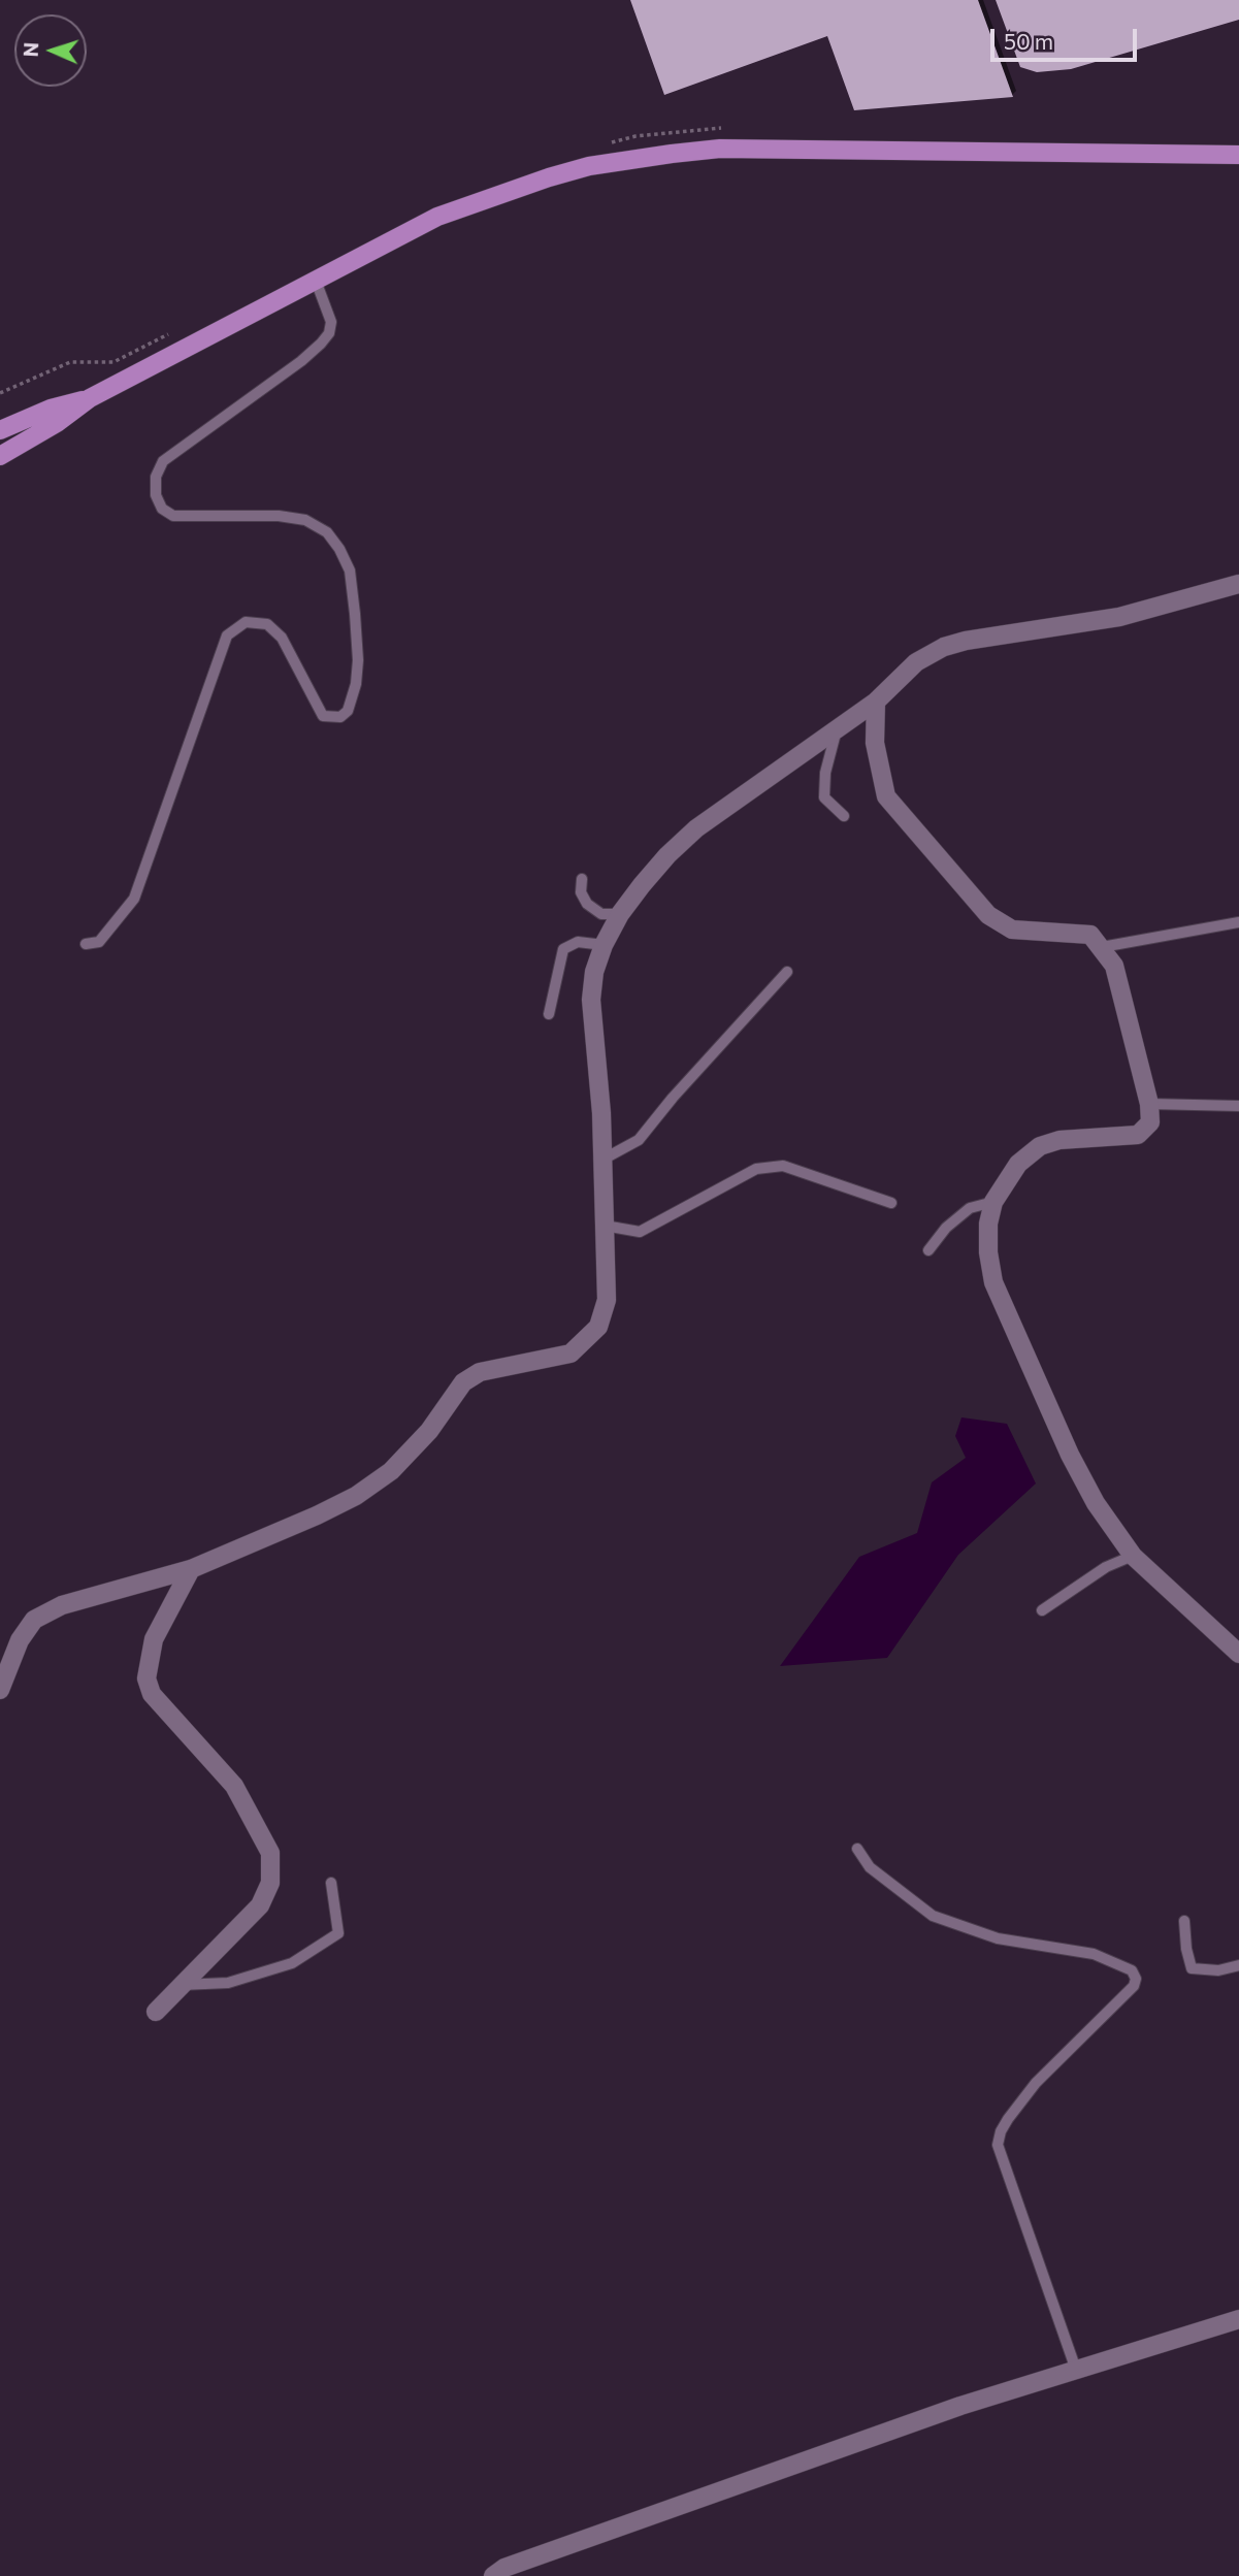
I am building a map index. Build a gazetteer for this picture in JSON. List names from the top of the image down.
{
  "scale_bar": "50 m",
  "north": "left"
}
